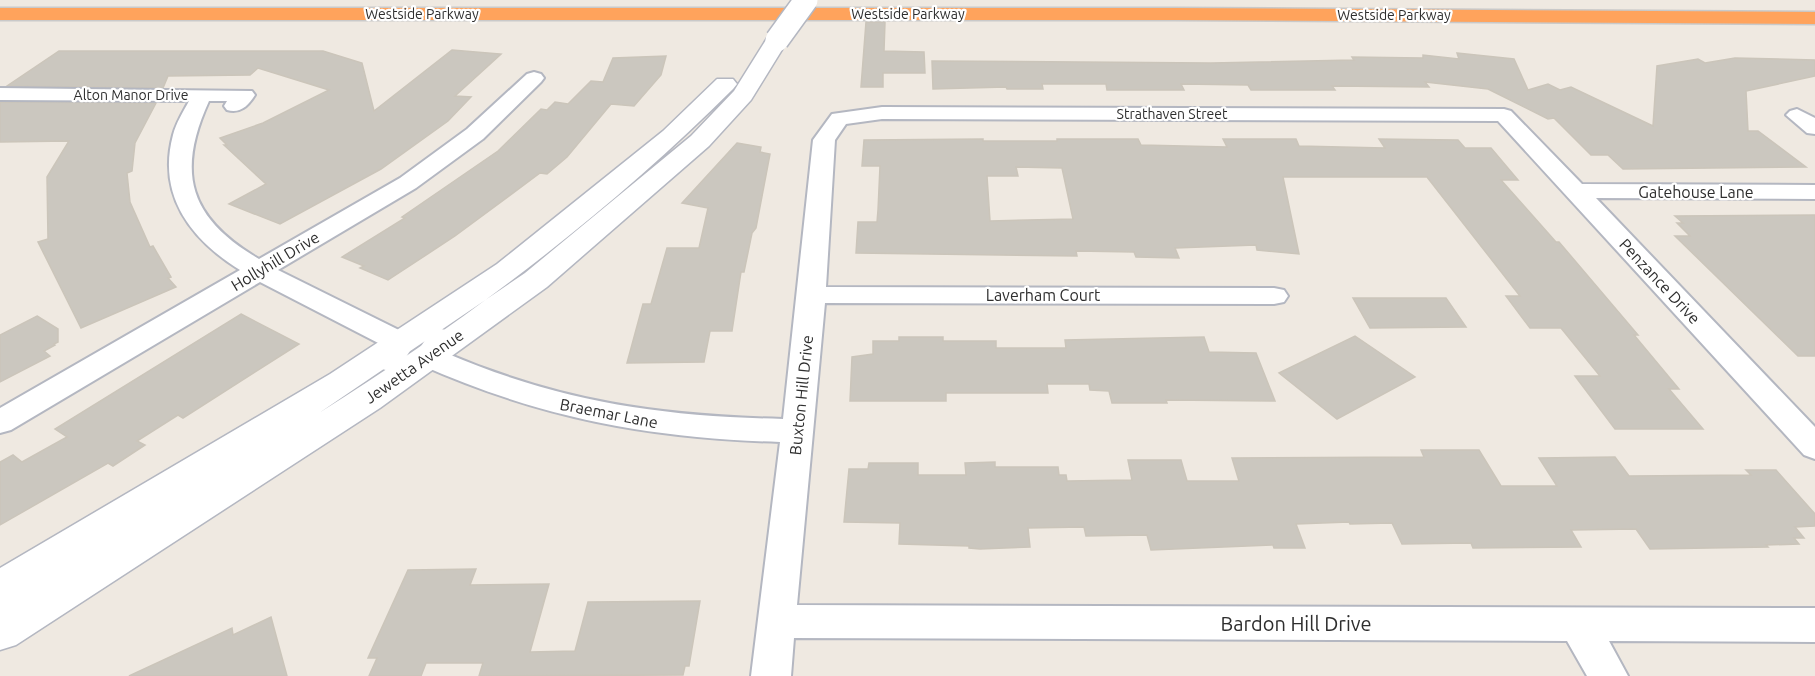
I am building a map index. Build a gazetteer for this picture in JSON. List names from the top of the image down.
{
  "streets": {
    "highway": ["Westside Parkway"],
    "street": [
      "Alton Manor Drive",
      "Strathaven Street",
      "Gatehouse Lane",
      "Hollyhill Drive",
      "Penzance Drive",
      "Laverham Court",
      "Jewetta Avenue",
      "Buxton Hill Drive",
      "Braemar Lane",
      "Bardon Hill Drive"
    ]
  },
  "crossings": [
    ["Alton Manor Drive", "Braemar Lane"],
    ["Strathaven Street", "Penzance Drive"],
    ["Strathaven Street", "Buxton Hill Drive"],
    ["Gatehouse Lane", "Penzance Drive"],
    ["Hollyhill Drive", "Braemar Lane"],
    ["Laverham Court", "Buxton Hill Drive"],
    ["Jewetta Avenue", "Braemar Lane"],
    ["Buxton Hill Drive", "Braemar Lane"],
    ["Buxton Hill Drive", "Bardon Hill Drive"]
  ]
}
